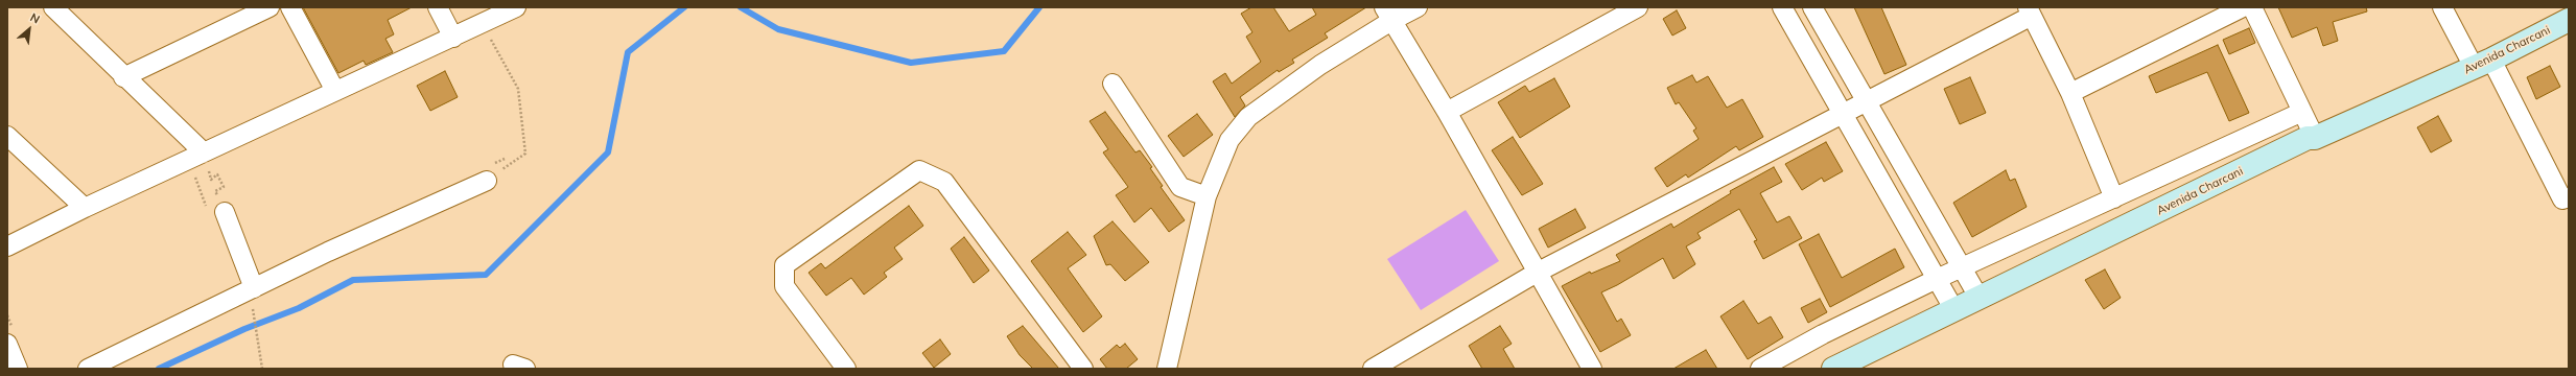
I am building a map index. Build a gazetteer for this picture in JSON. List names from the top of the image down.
{
  "streets": {
    "main road": ["Avenida Charcani"]
  },
  "north": "top right"
}
